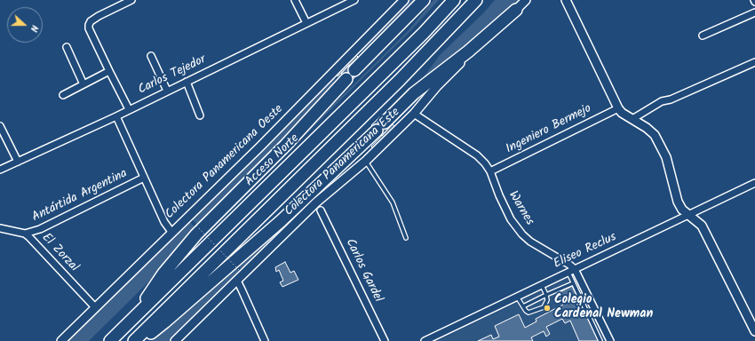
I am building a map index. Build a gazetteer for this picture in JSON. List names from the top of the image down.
{
  "streets": {
    "highway": ["Acceso Norte"],
    "street": [
      "Carlos Tejedor",
      "Ingeniero Bermejo",
      "Colectora Panamericana Oeste",
      "Colectora Panamericana Este",
      "Antártida Argentina",
      "Warnes",
      "Eliseo Reclus",
      "El Zorzal",
      "Carlos Gardel"
    ]
  },
  "crossings": [
    ["Ingeniero Bermejo", "Warnes"],
    ["Colectora Panamericana Oeste", "El Zorzal"],
    ["Colectora Panamericana Este", "Warnes"],
    ["Antártida Argentina", "El Zorzal"],
    ["Warnes", "Eliseo Reclus"]
  ],
  "places": ["Colegio Cardenal Newman"],
  "north": "right"
}
